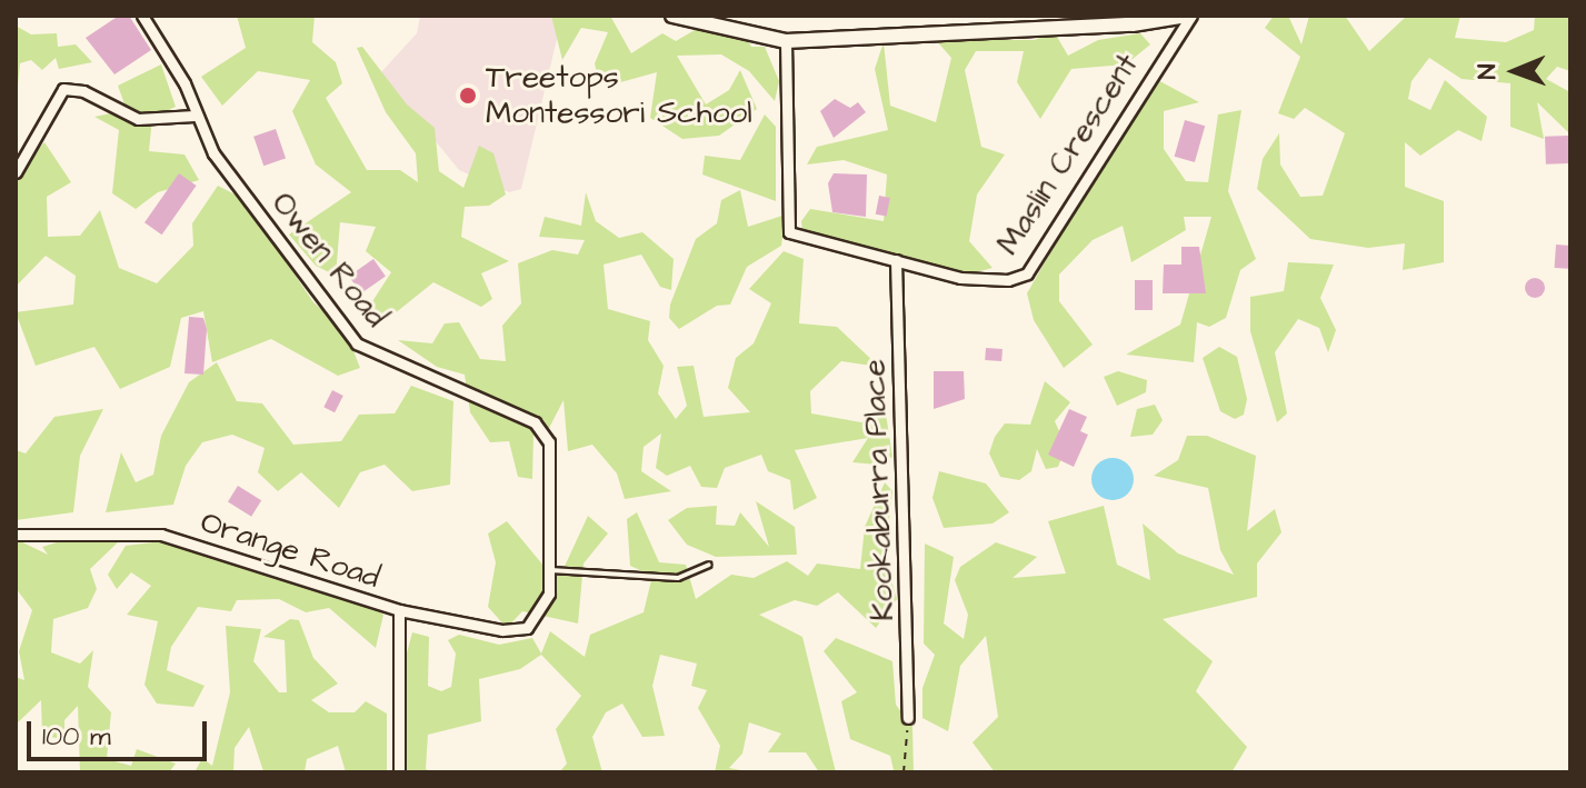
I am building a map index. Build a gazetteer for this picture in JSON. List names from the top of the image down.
{
  "streets": {
    "street": [
      "Maslin Crescent",
      "Owen Road",
      "Kookaburra Place",
      "Orange Road"
    ]
  },
  "crossings": [
    ["Maslin Crescent", "Kookaburra Place"],
    ["Owen Road", "Orange Road"]
  ],
  "places": ["Treetops Montessori School"],
  "scale_bar": "100 m",
  "north": "left"
}
